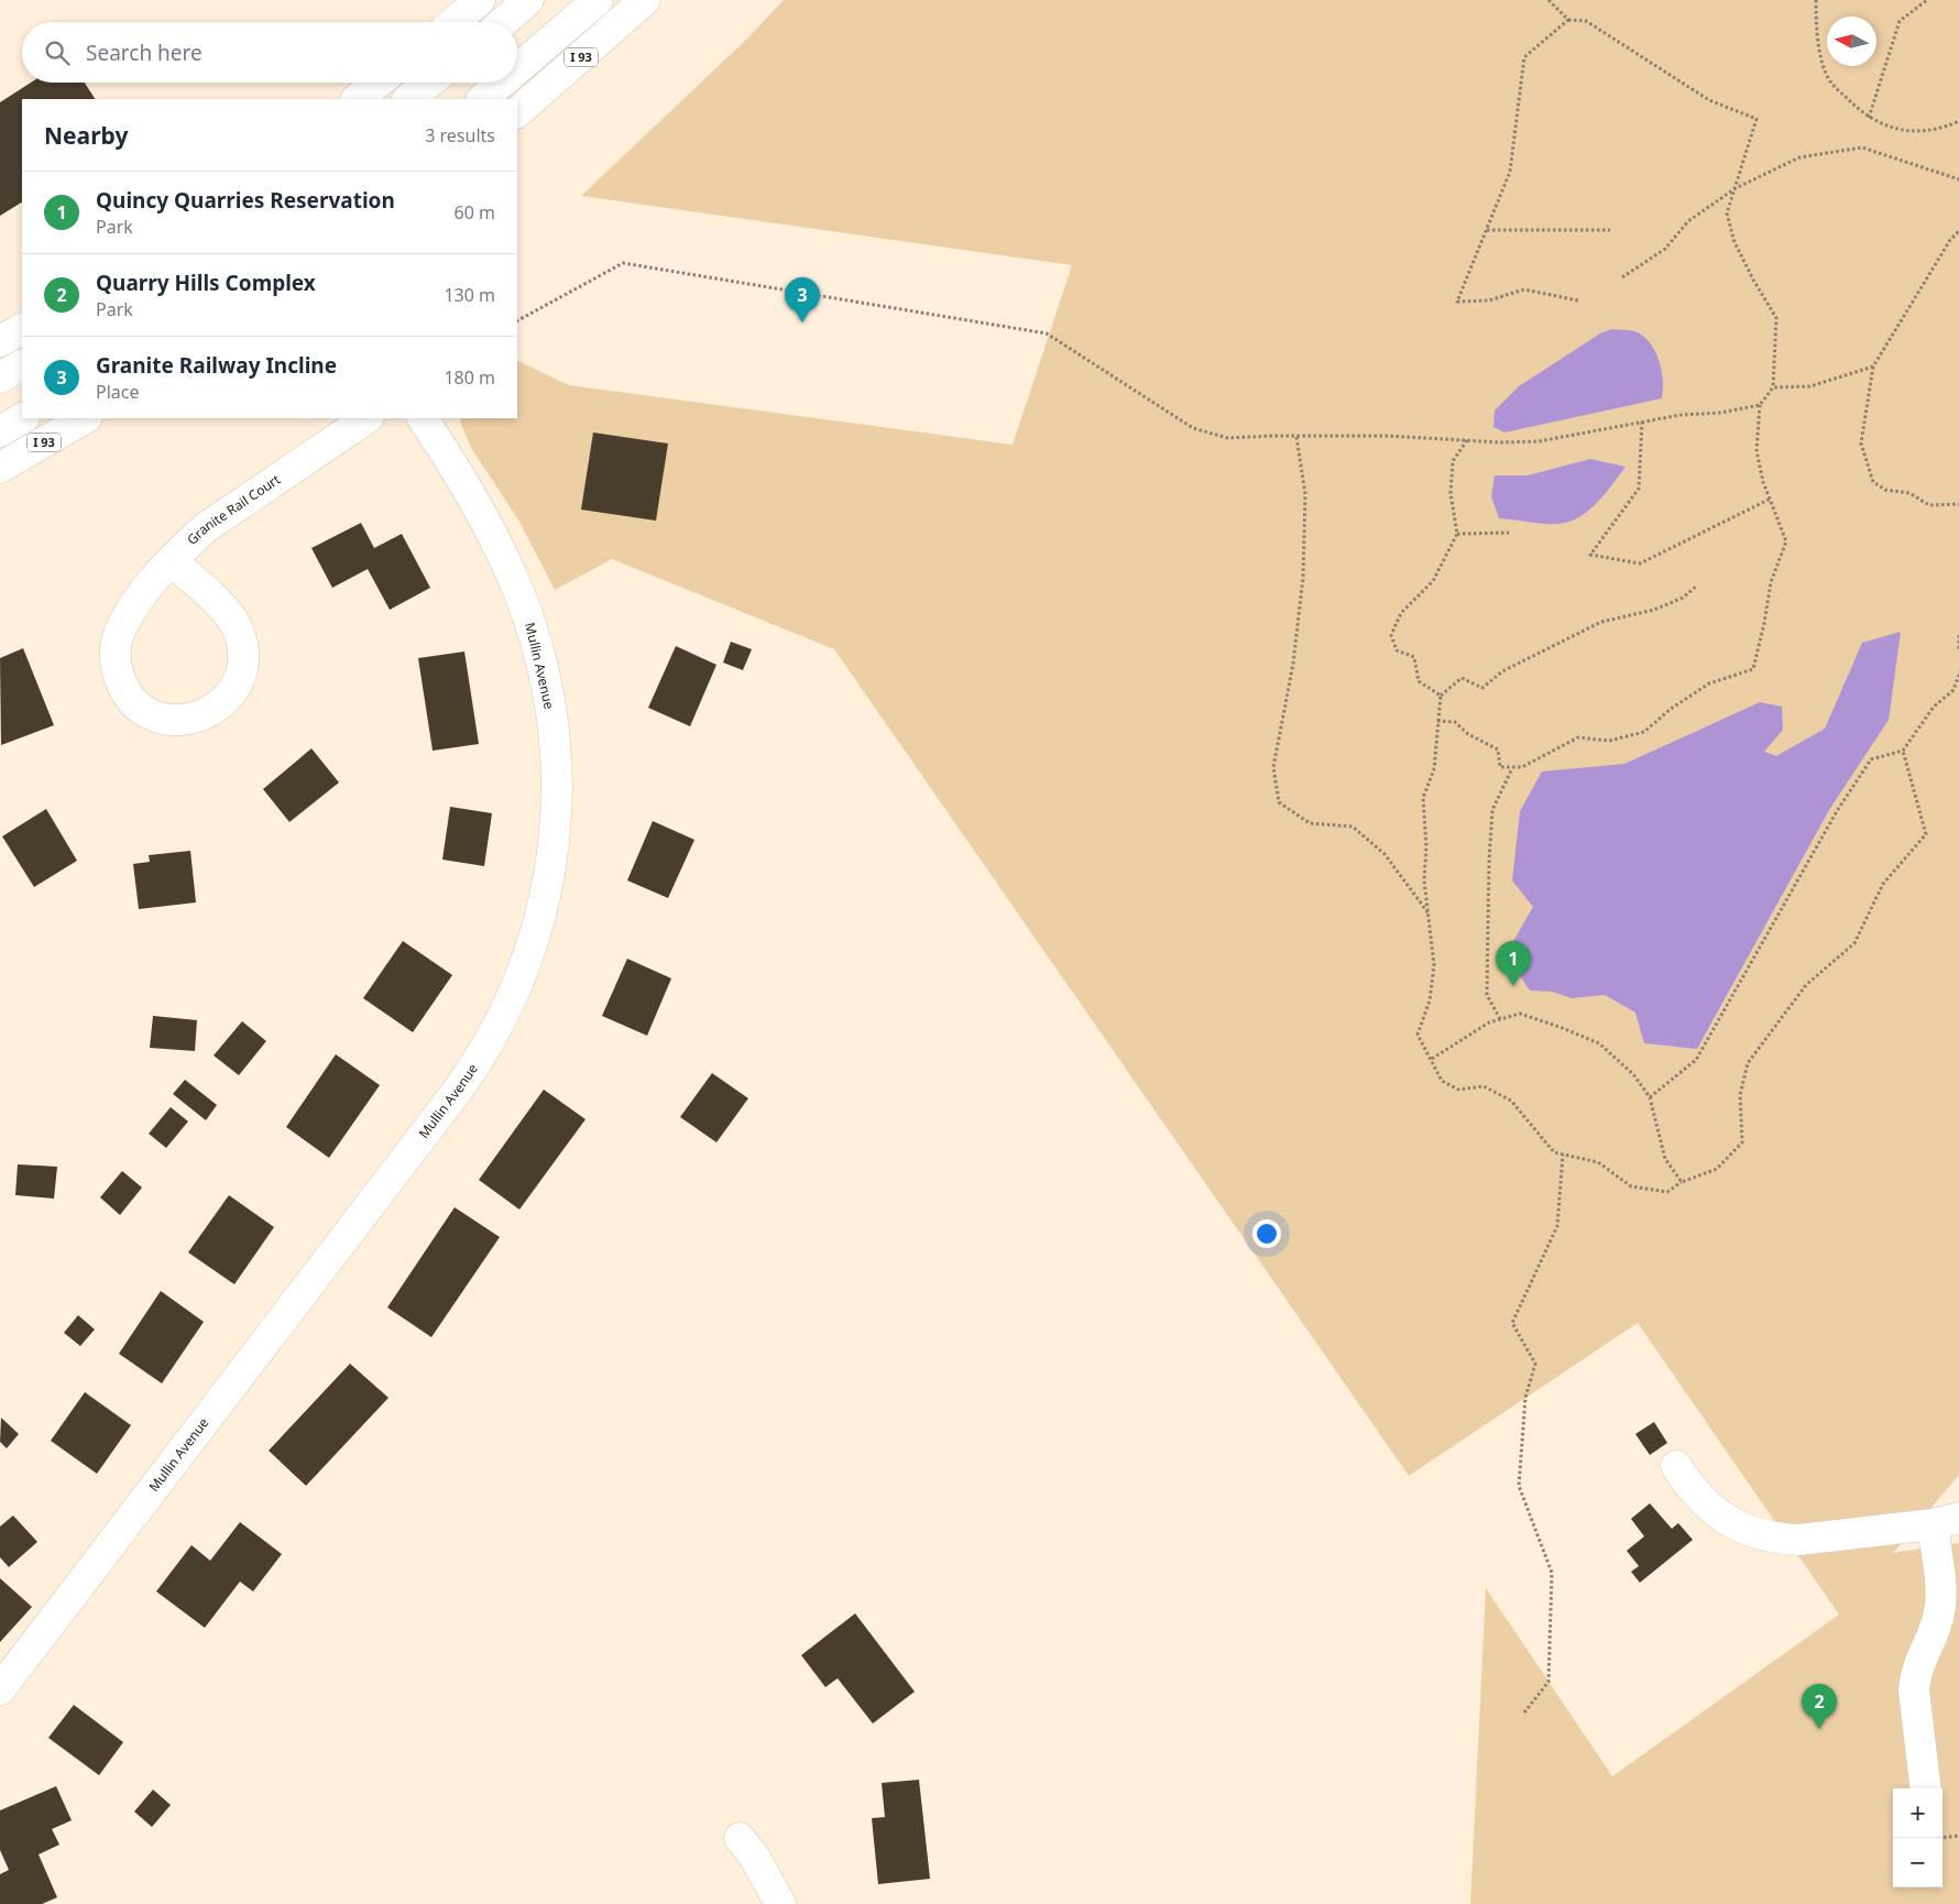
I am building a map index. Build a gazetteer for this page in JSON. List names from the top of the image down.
{
  "streets": {
    "main road": ["I 93", "Granite Rail Court", "Mullin Avenue"]
  },
  "north": "left",
  "page": {
    "search": "Search here",
    "heading": ["Nearby", "3 results"],
    "list": [
      {
        "mark": "1",
        "name": "Quincy Quarries Reservation",
        "note": "Park",
        "value": "60 m"
      },
      {
        "mark": "2",
        "name": "Quarry Hills Complex",
        "note": "Park",
        "value": "130 m"
      },
      {
        "mark": "3",
        "name": "Granite Railway Incline",
        "note": "Place",
        "value": "180 m"
      }
    ],
    "pins": ["3", "1", "2"],
    "map_buttons": ["+", "−"]
  }
}
